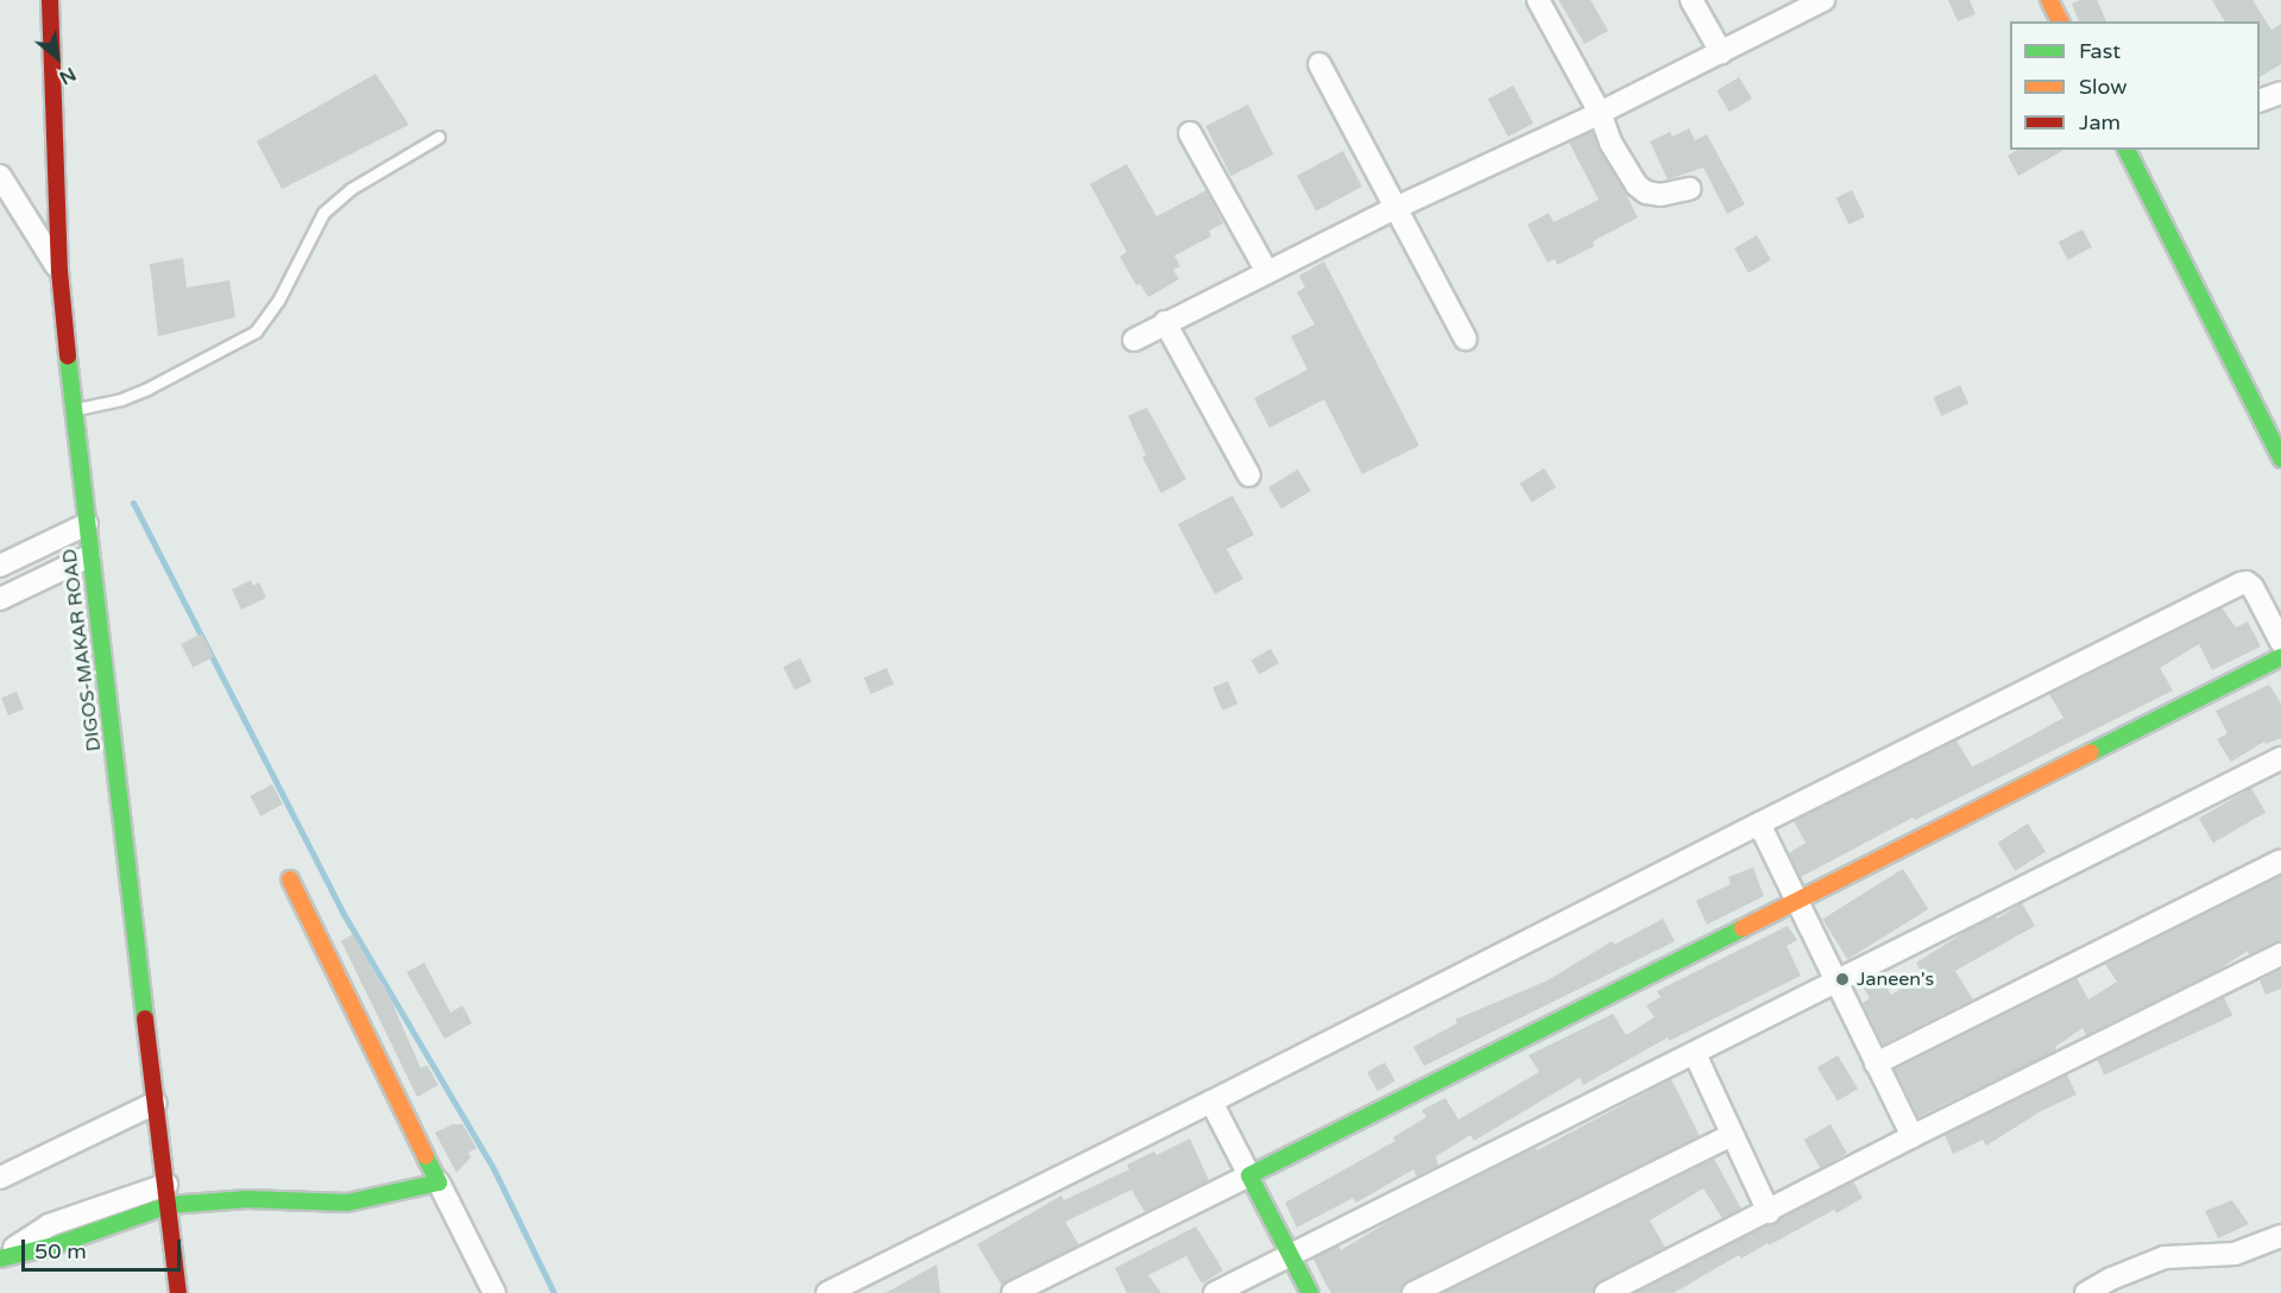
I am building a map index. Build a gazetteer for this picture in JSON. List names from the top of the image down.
{
  "streets": {
    "street": ["DIGOS-MAKAR ROAD"]
  },
  "places": ["Janeen's"],
  "legend": ["Fast", "Slow", "Jam"],
  "scale_bar": "50 m",
  "north": "bottom right"
}
